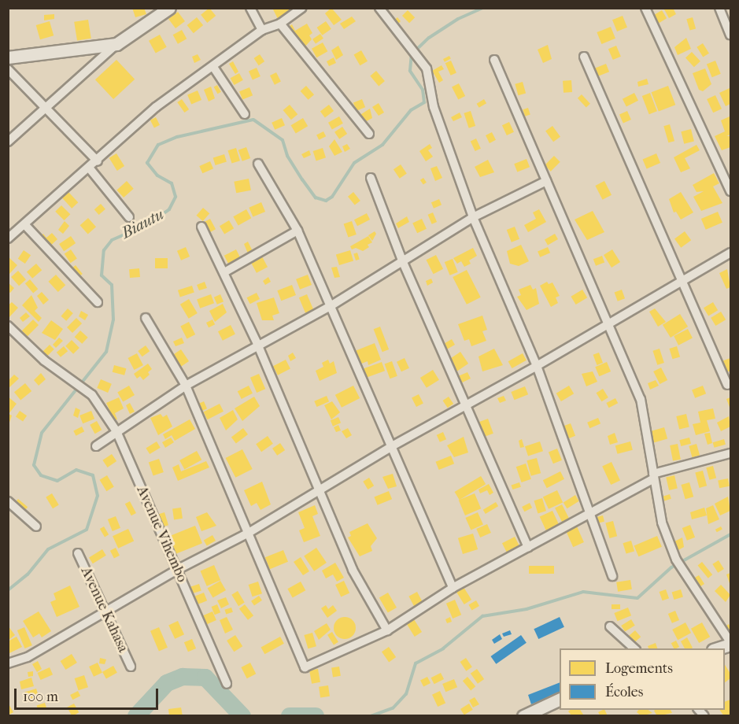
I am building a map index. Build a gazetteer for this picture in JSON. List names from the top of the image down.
{
  "streets": {
    "street": ["Avenue Vihembo", "Avenue Kahasa"]
  },
  "water": ["Biautu"],
  "legend": ["Logements", "Écoles"],
  "scale_bar": "100 m"
}
